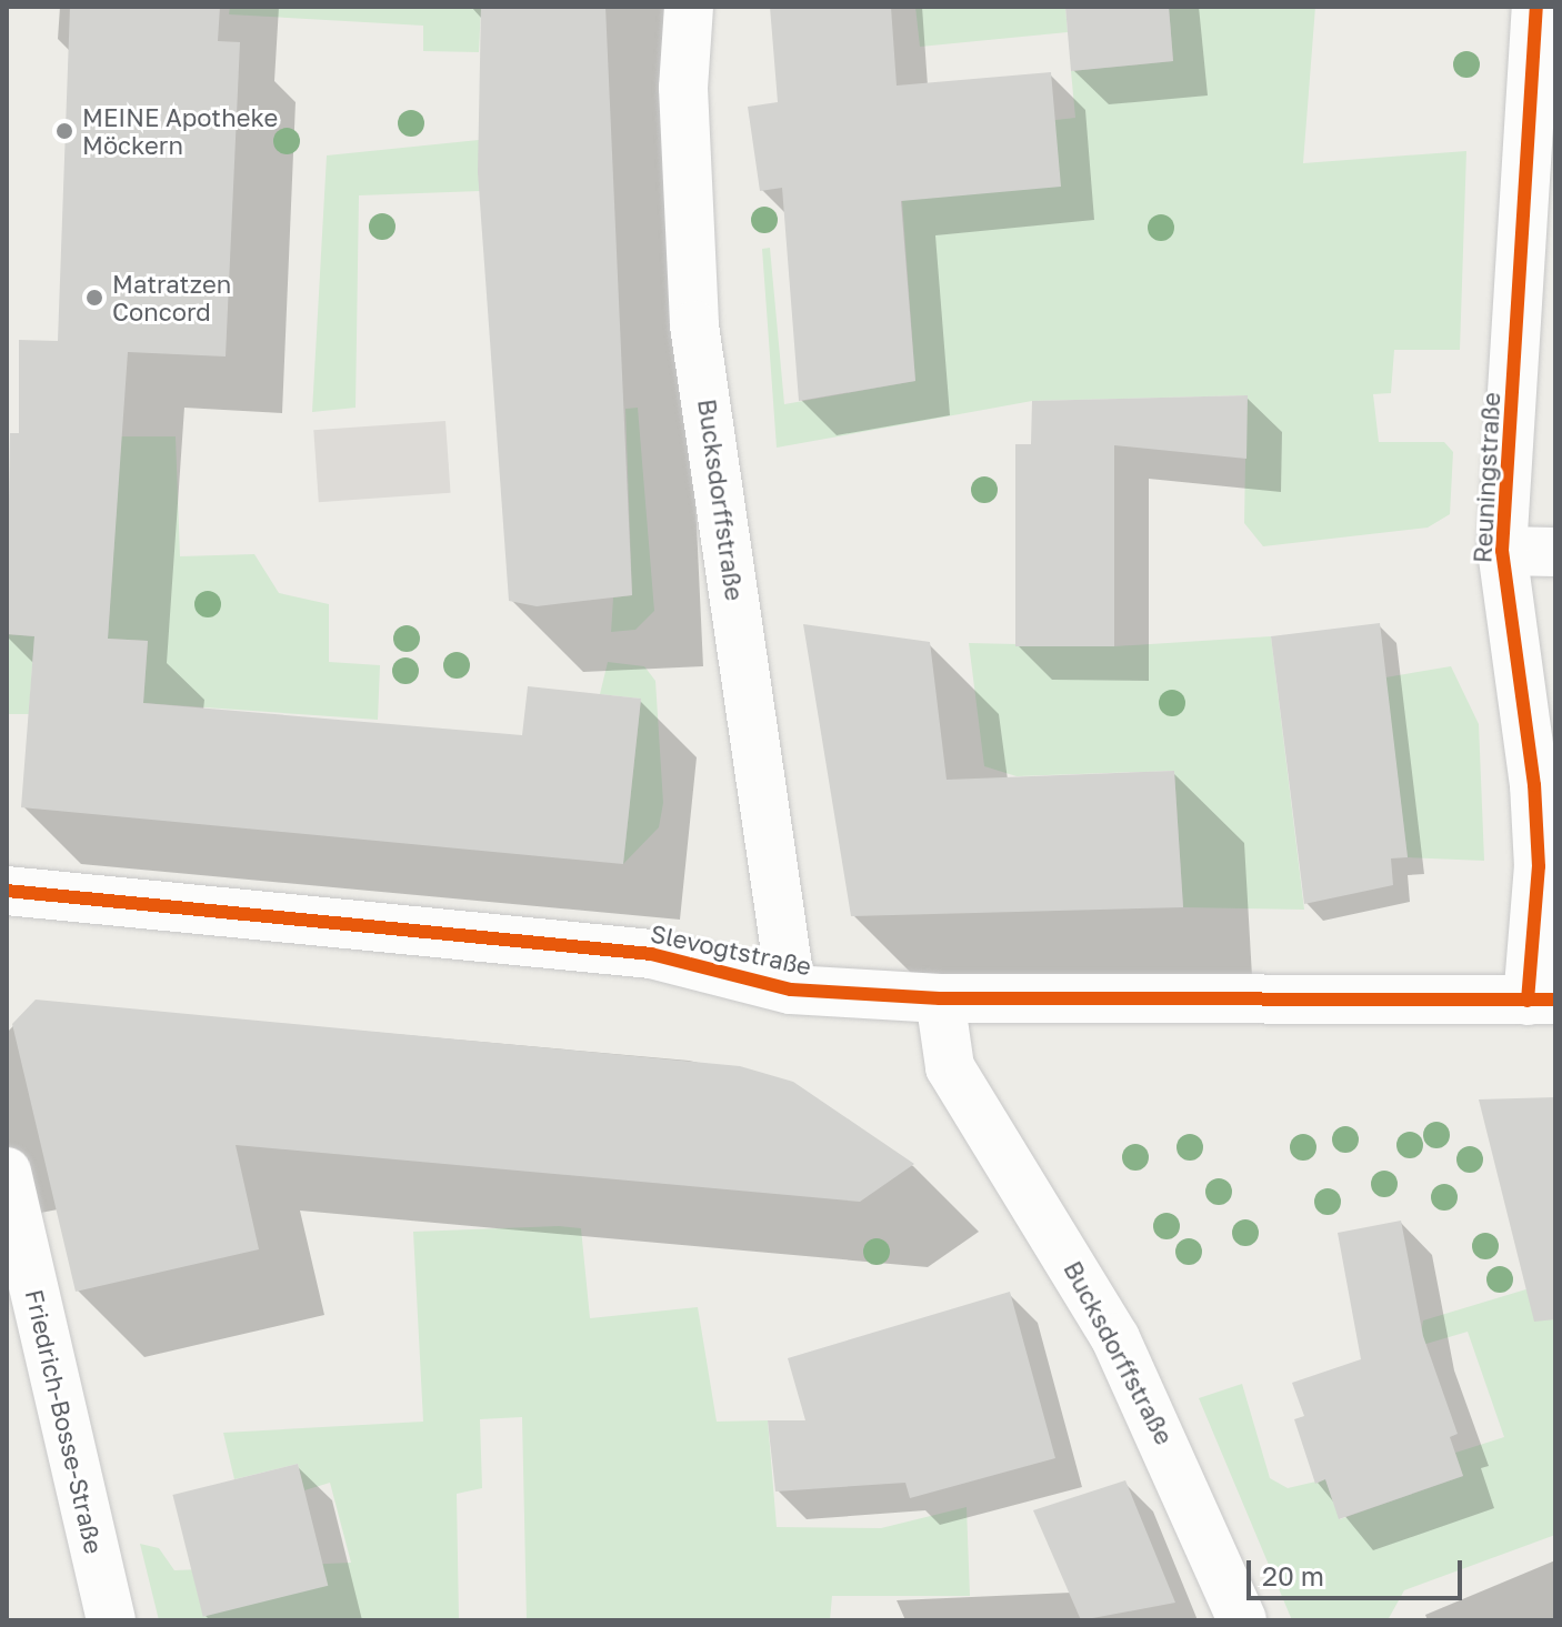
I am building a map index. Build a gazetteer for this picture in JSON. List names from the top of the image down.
{
  "streets": {
    "street": [
      "Reuningstraße",
      "Bucksdorffstraße",
      "Slevogtstraße",
      "Friedrich-Bosse-Straße"
    ]
  },
  "crossings": [
    ["Reuningstraße", "Slevogtstraße"],
    ["Bucksdorffstraße", "Slevogtstraße"]
  ],
  "places": ["MEINE Apotheke Möckern", "Matratzen Concord"],
  "scale_bar": "20 m"
}
